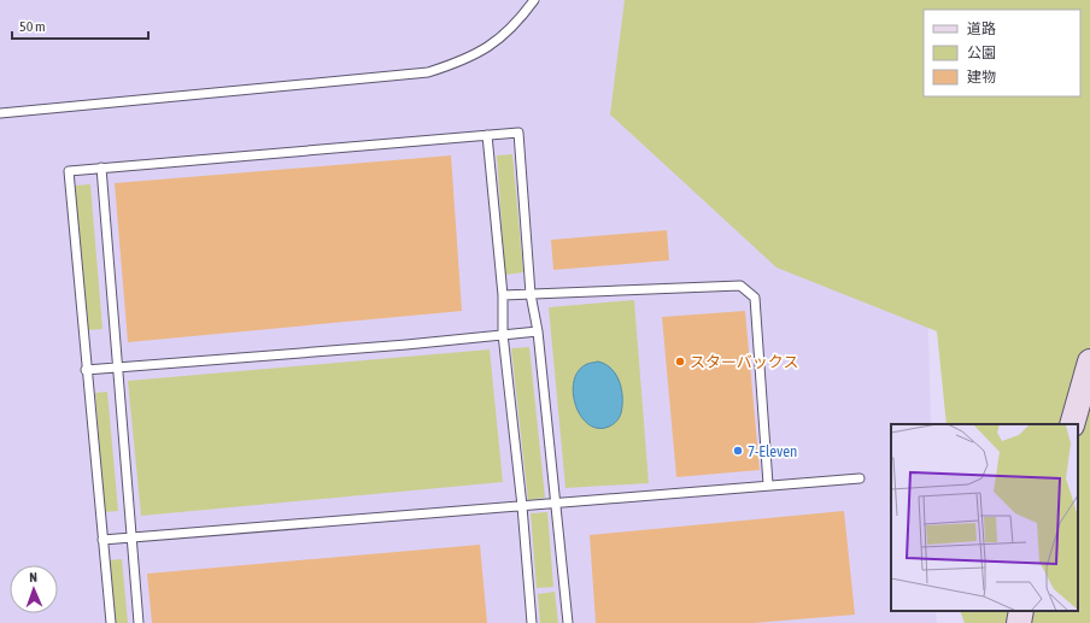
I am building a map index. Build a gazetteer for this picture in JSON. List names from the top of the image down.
{
  "places": ["スターバックス", "7-Eleven"],
  "legend": ["道路", "公園", "建物"],
  "scale_bar": "50 m",
  "north": "top"
}
